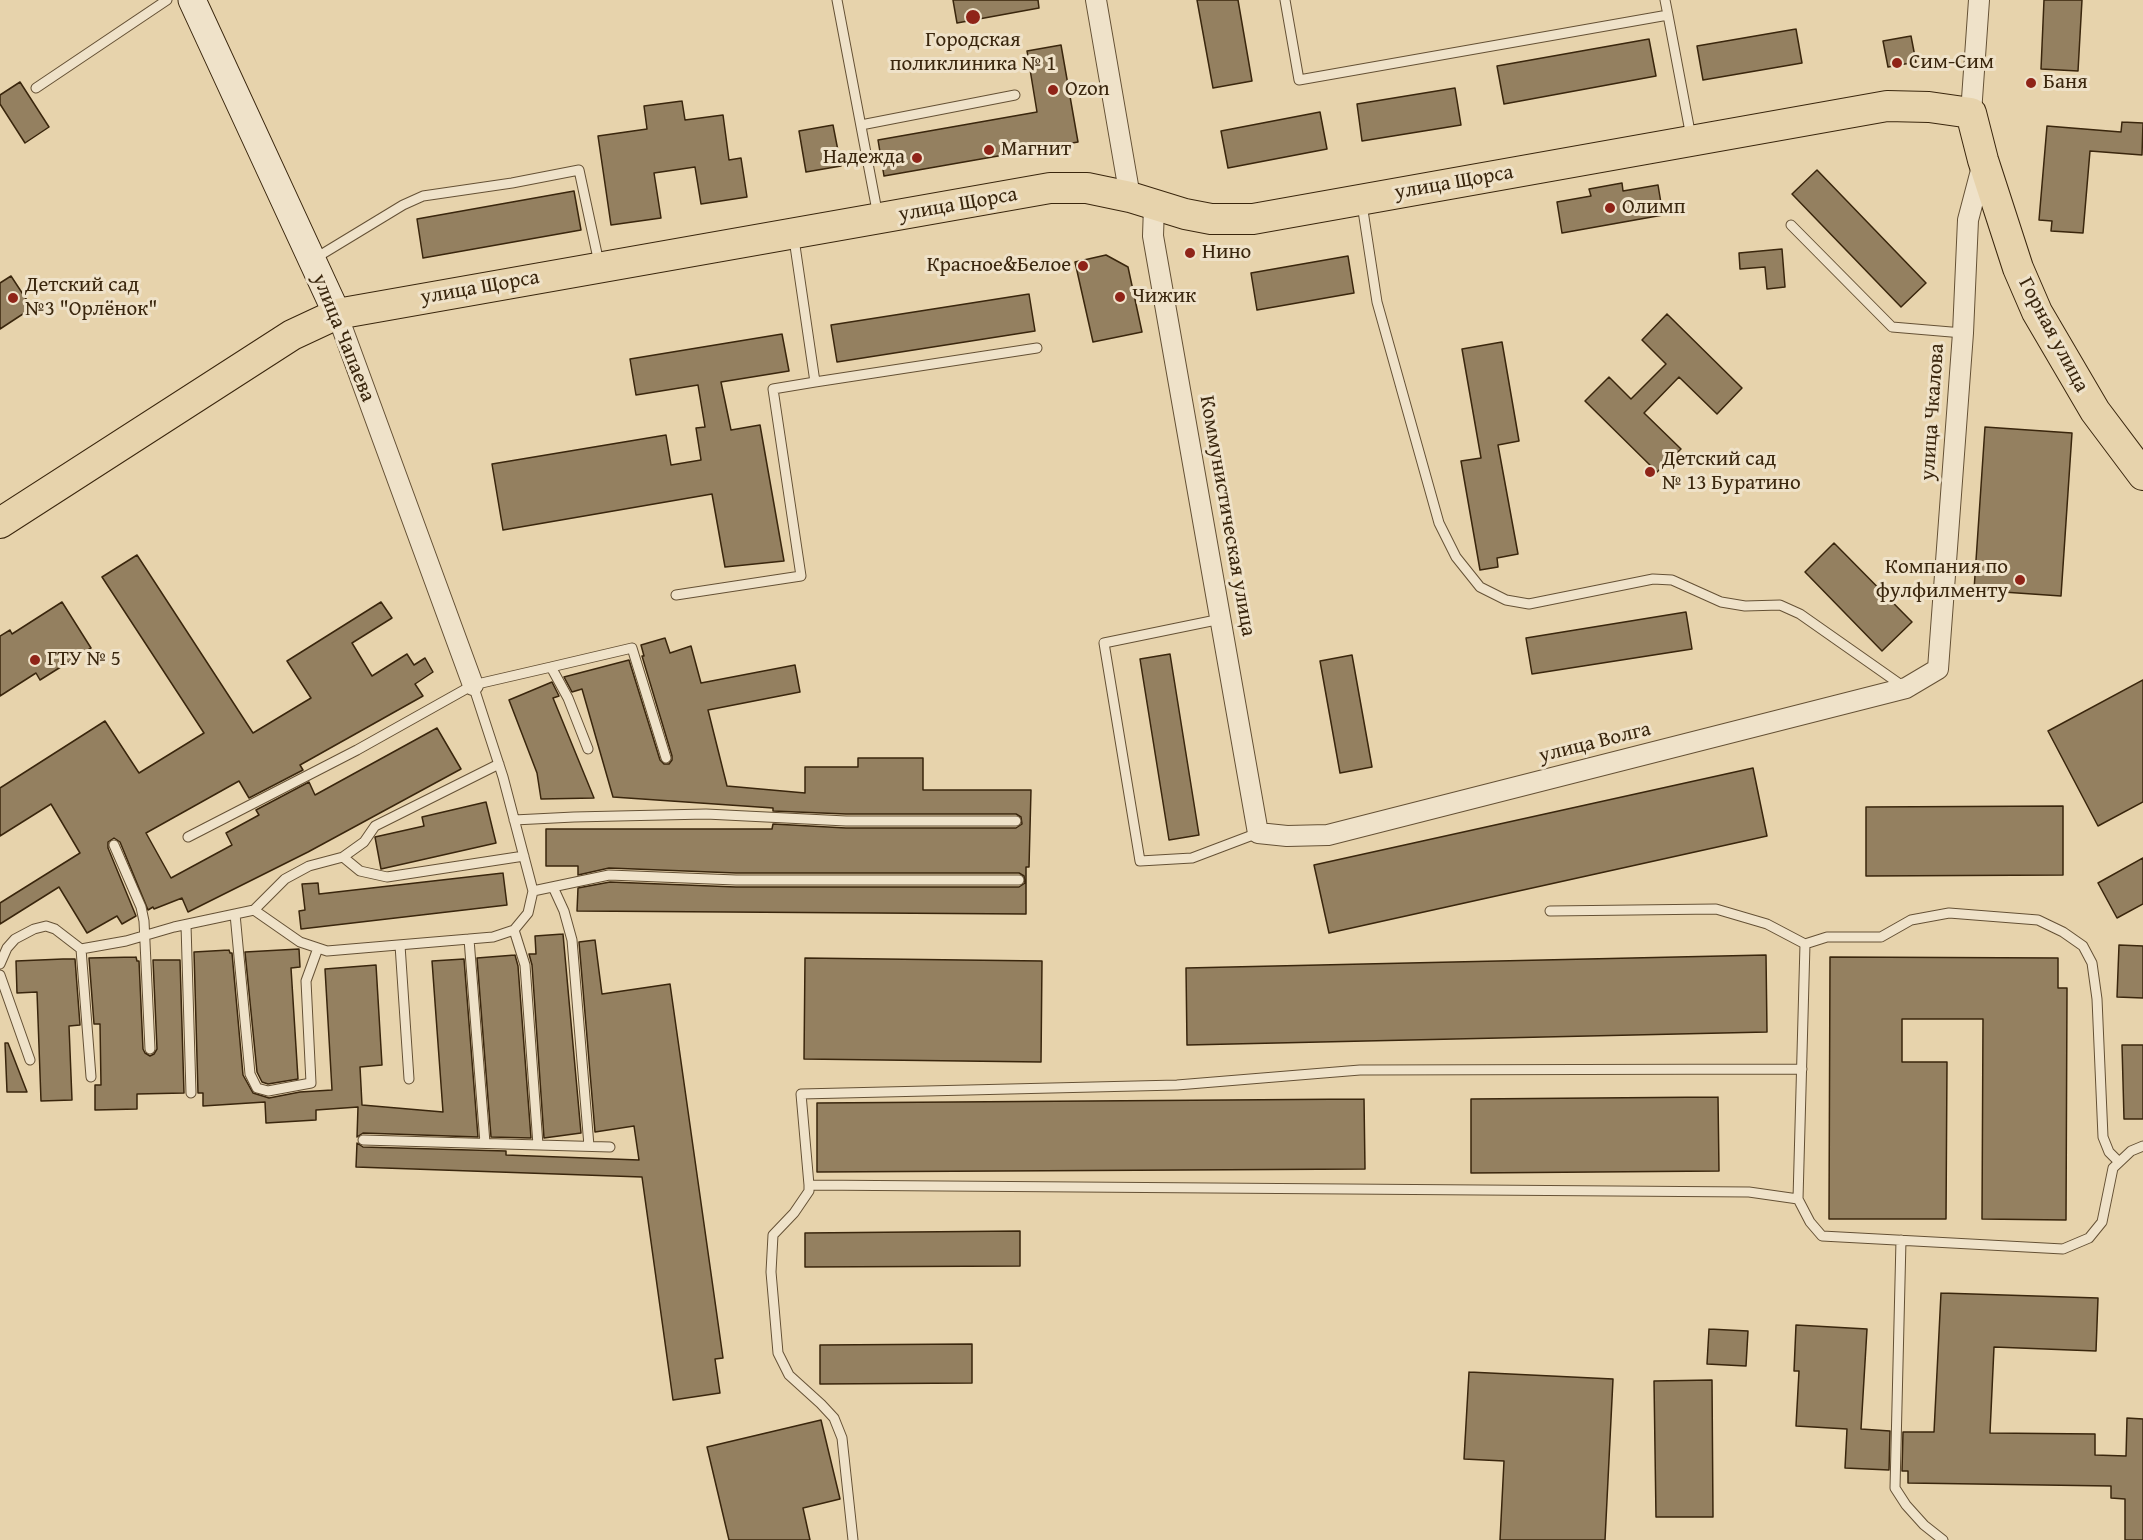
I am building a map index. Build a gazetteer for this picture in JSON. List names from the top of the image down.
{
  "streets": {
    "main road": ["улица Щорса", "Горная улица", "улица Чапаева"],
    "street": ["улица Чкалова", "Коммунистическая улица", "улица Волга"]
  },
  "crossings": [
    ["улица Щорса", "Горная улица"],
    ["улица Щорса", "улица Чапаева"],
    ["улица Щорса", "Коммунистическая улица"],
    ["Горная улица", "улица Чкалова"],
    ["улица Чкалова", "улица Волга"],
    ["Коммунистическая улица", "улица Волга"]
  ],
  "places": [
    "Городская поликлиника № 1",
    "Сим-Сим",
    "Баня",
    "Ozon",
    "Магнит",
    "Надежда",
    "Олимп",
    "Нино",
    "Красное&Белое",
    "Чижик",
    "Детский сад №3 \"Орлёнок\"",
    "Детский сад № 13 Буратино",
    "Компания по фулфилменту",
    "ГТУ № 5"
  ]
}
